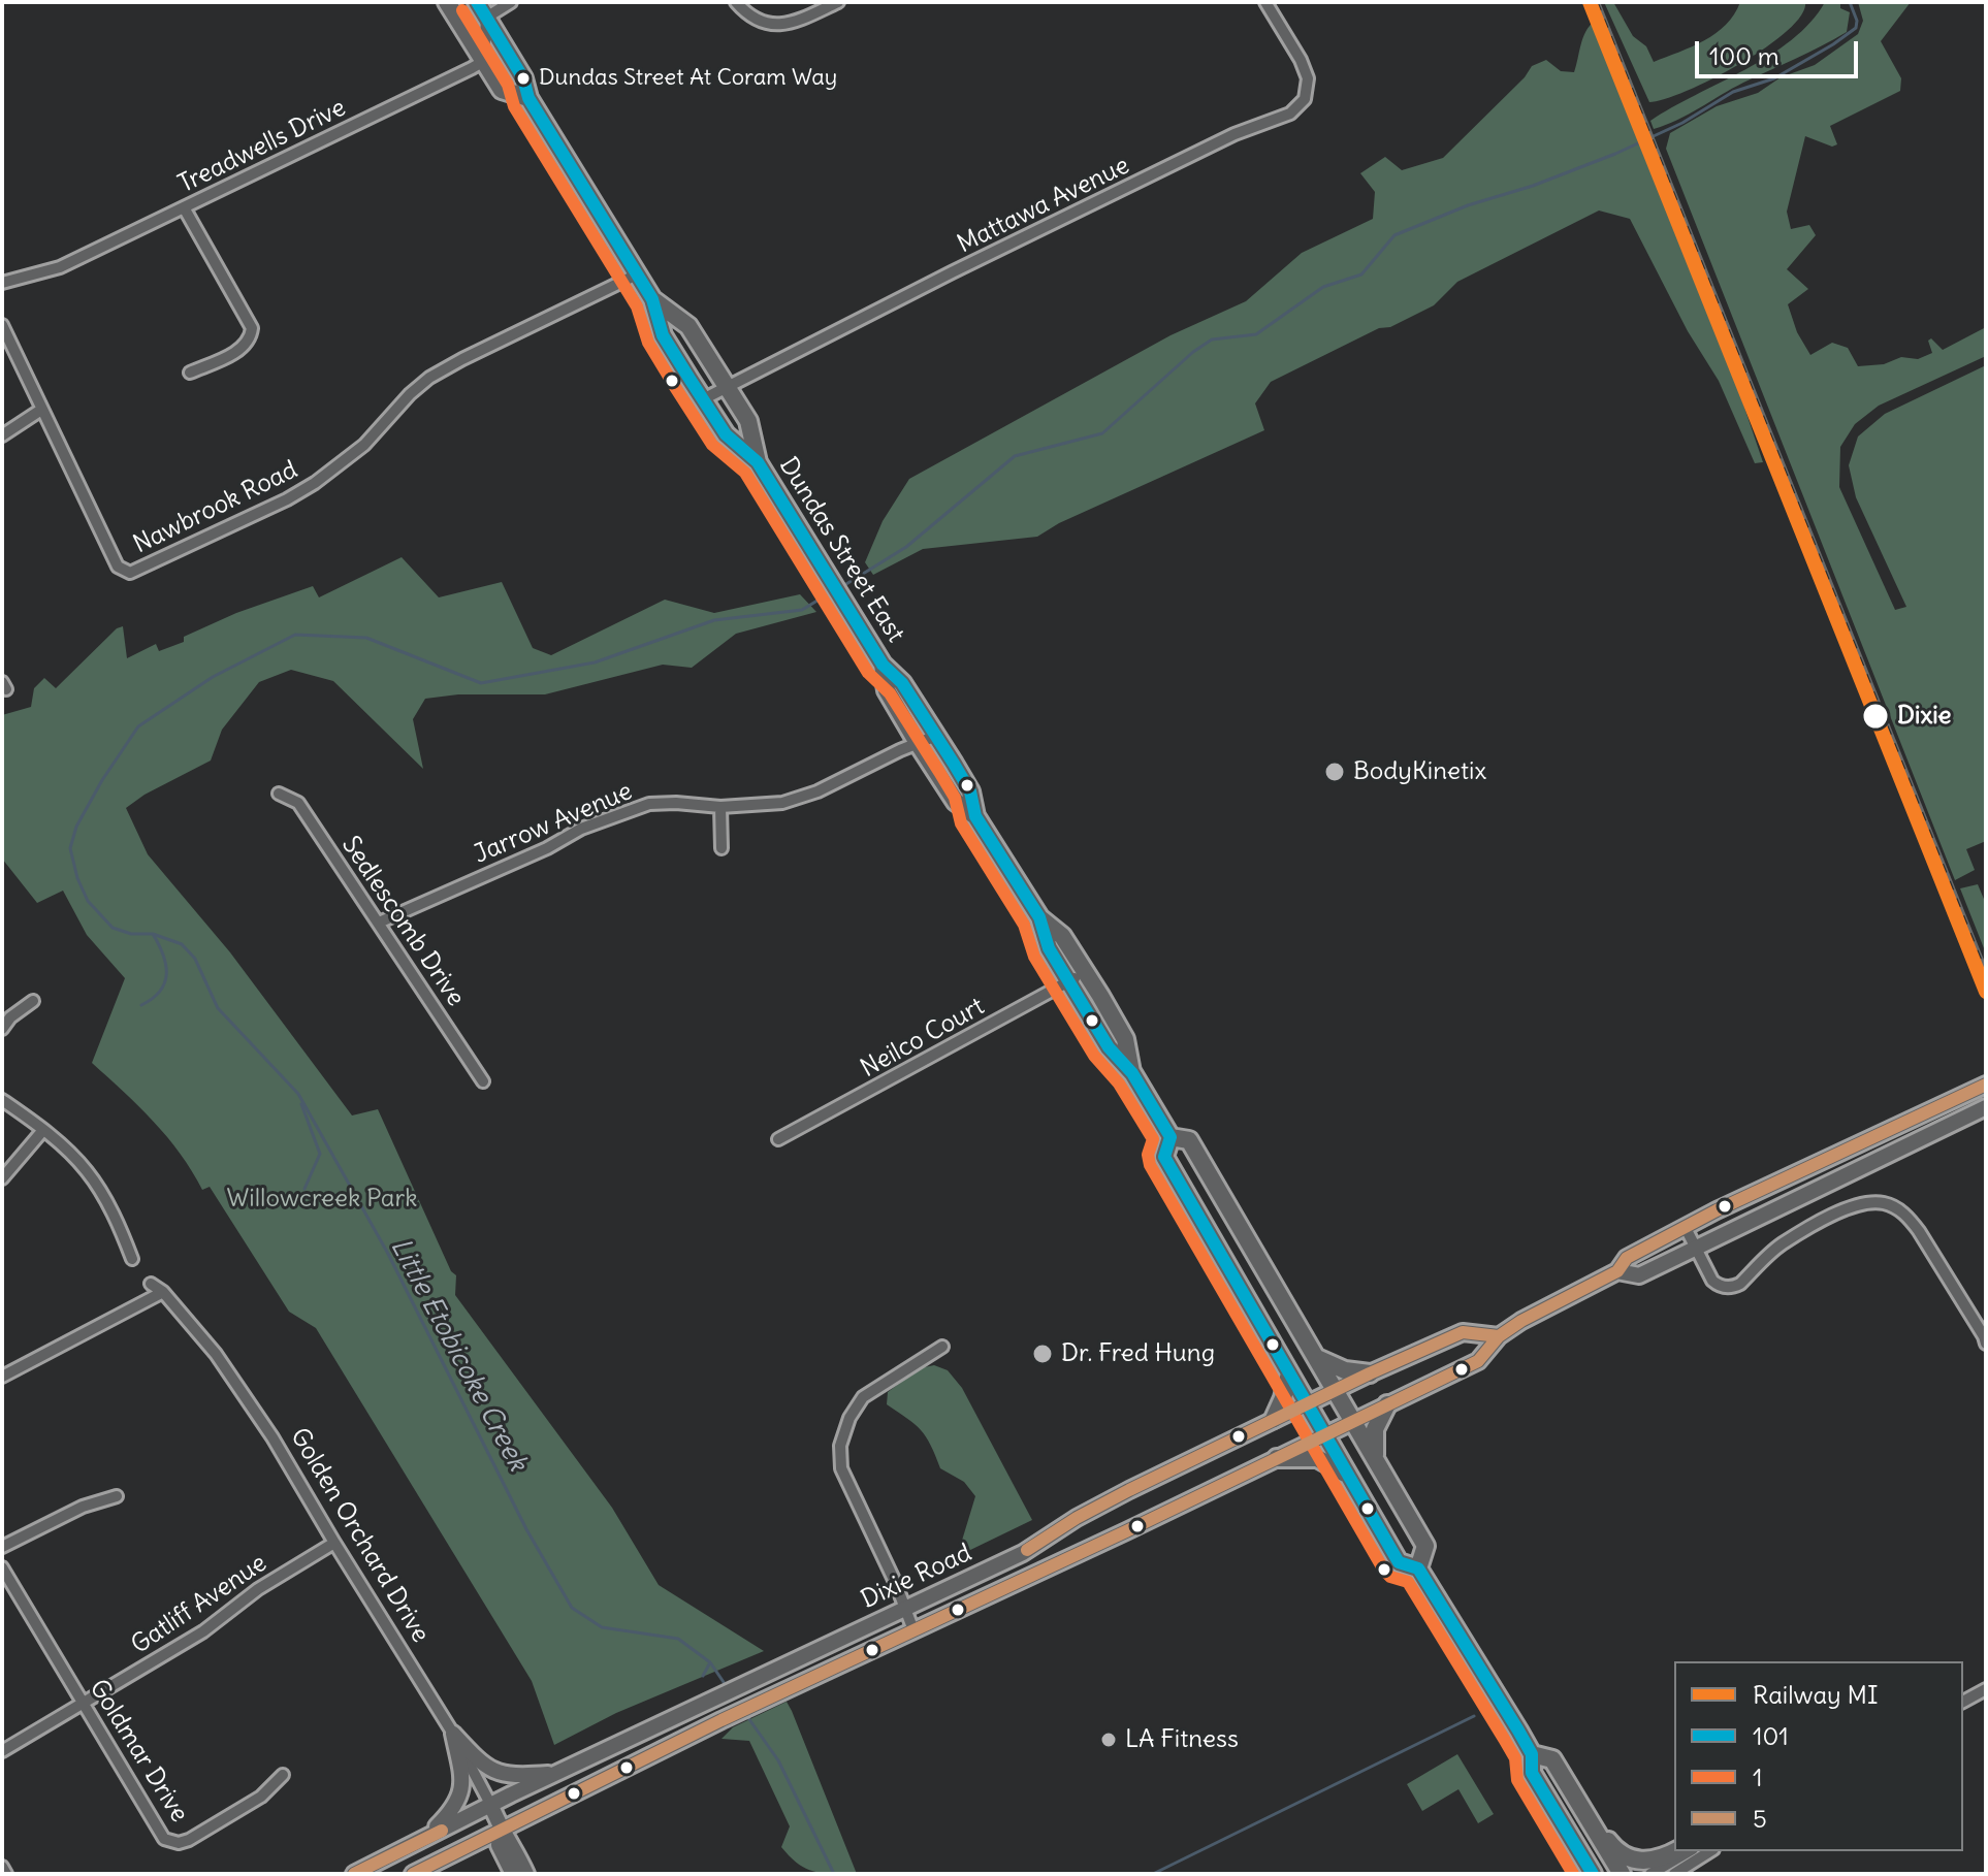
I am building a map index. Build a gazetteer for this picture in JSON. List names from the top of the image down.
{
  "streets": {
    "main road": ["Dundas Street East", "Golden Orchard Drive", "Dixie Road"],
    "street": [
      "Treadwells Drive",
      "Mattawa Avenue",
      "Nawbrook Road",
      "Jarrow Avenue",
      "Sedlescomb Drive",
      "Neilco Court",
      "Gatliff Avenue",
      "Goldmar Drive"
    ]
  },
  "crossings": [
    ["Treadwells Drive", "Dundas Street East"],
    ["Mattawa Avenue", "Dundas Street East"],
    ["Nawbrook Road", "Dundas Street East"],
    ["Dundas Street East", "Jarrow Avenue"],
    ["Dundas Street East", "Neilco Court"],
    ["Dundas Street East", "Dixie Road"],
    ["Jarrow Avenue", "Sedlescomb Drive"],
    ["Golden Orchard Drive", "Dixie Road"],
    ["Golden Orchard Drive", "Gatliff Avenue"],
    ["Gatliff Avenue", "Goldmar Drive"]
  ],
  "water": ["Little Etobicoke Creek"],
  "parks": ["Willowcreek Park"],
  "places": [
    "Dundas Street At Coram Way",
    "Dixie",
    "BodyKinetix",
    "Dr. Fred Hung",
    "LA Fitness"
  ],
  "lines": [
    "rail line MI",
    "transit line 101",
    "transit line 1",
    "transit line 5"
  ],
  "legend": [
    "Railway MI",
    "101",
    "1",
    "5"
  ],
  "scale_bar": "100 m"
}
